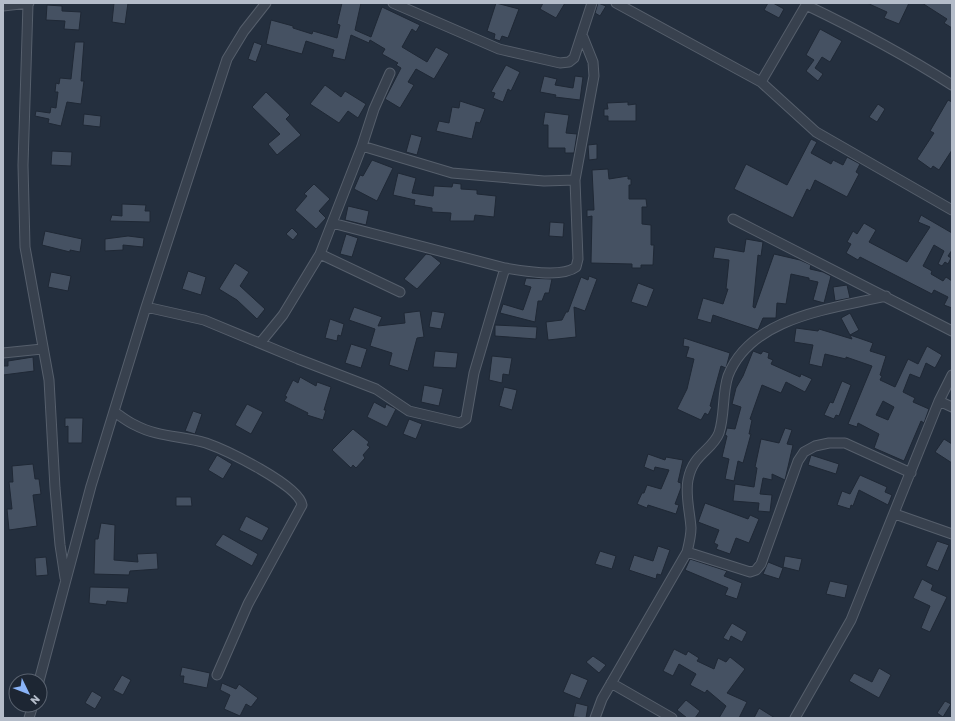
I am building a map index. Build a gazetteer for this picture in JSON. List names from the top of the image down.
{
  "north": "bottom right"
}
